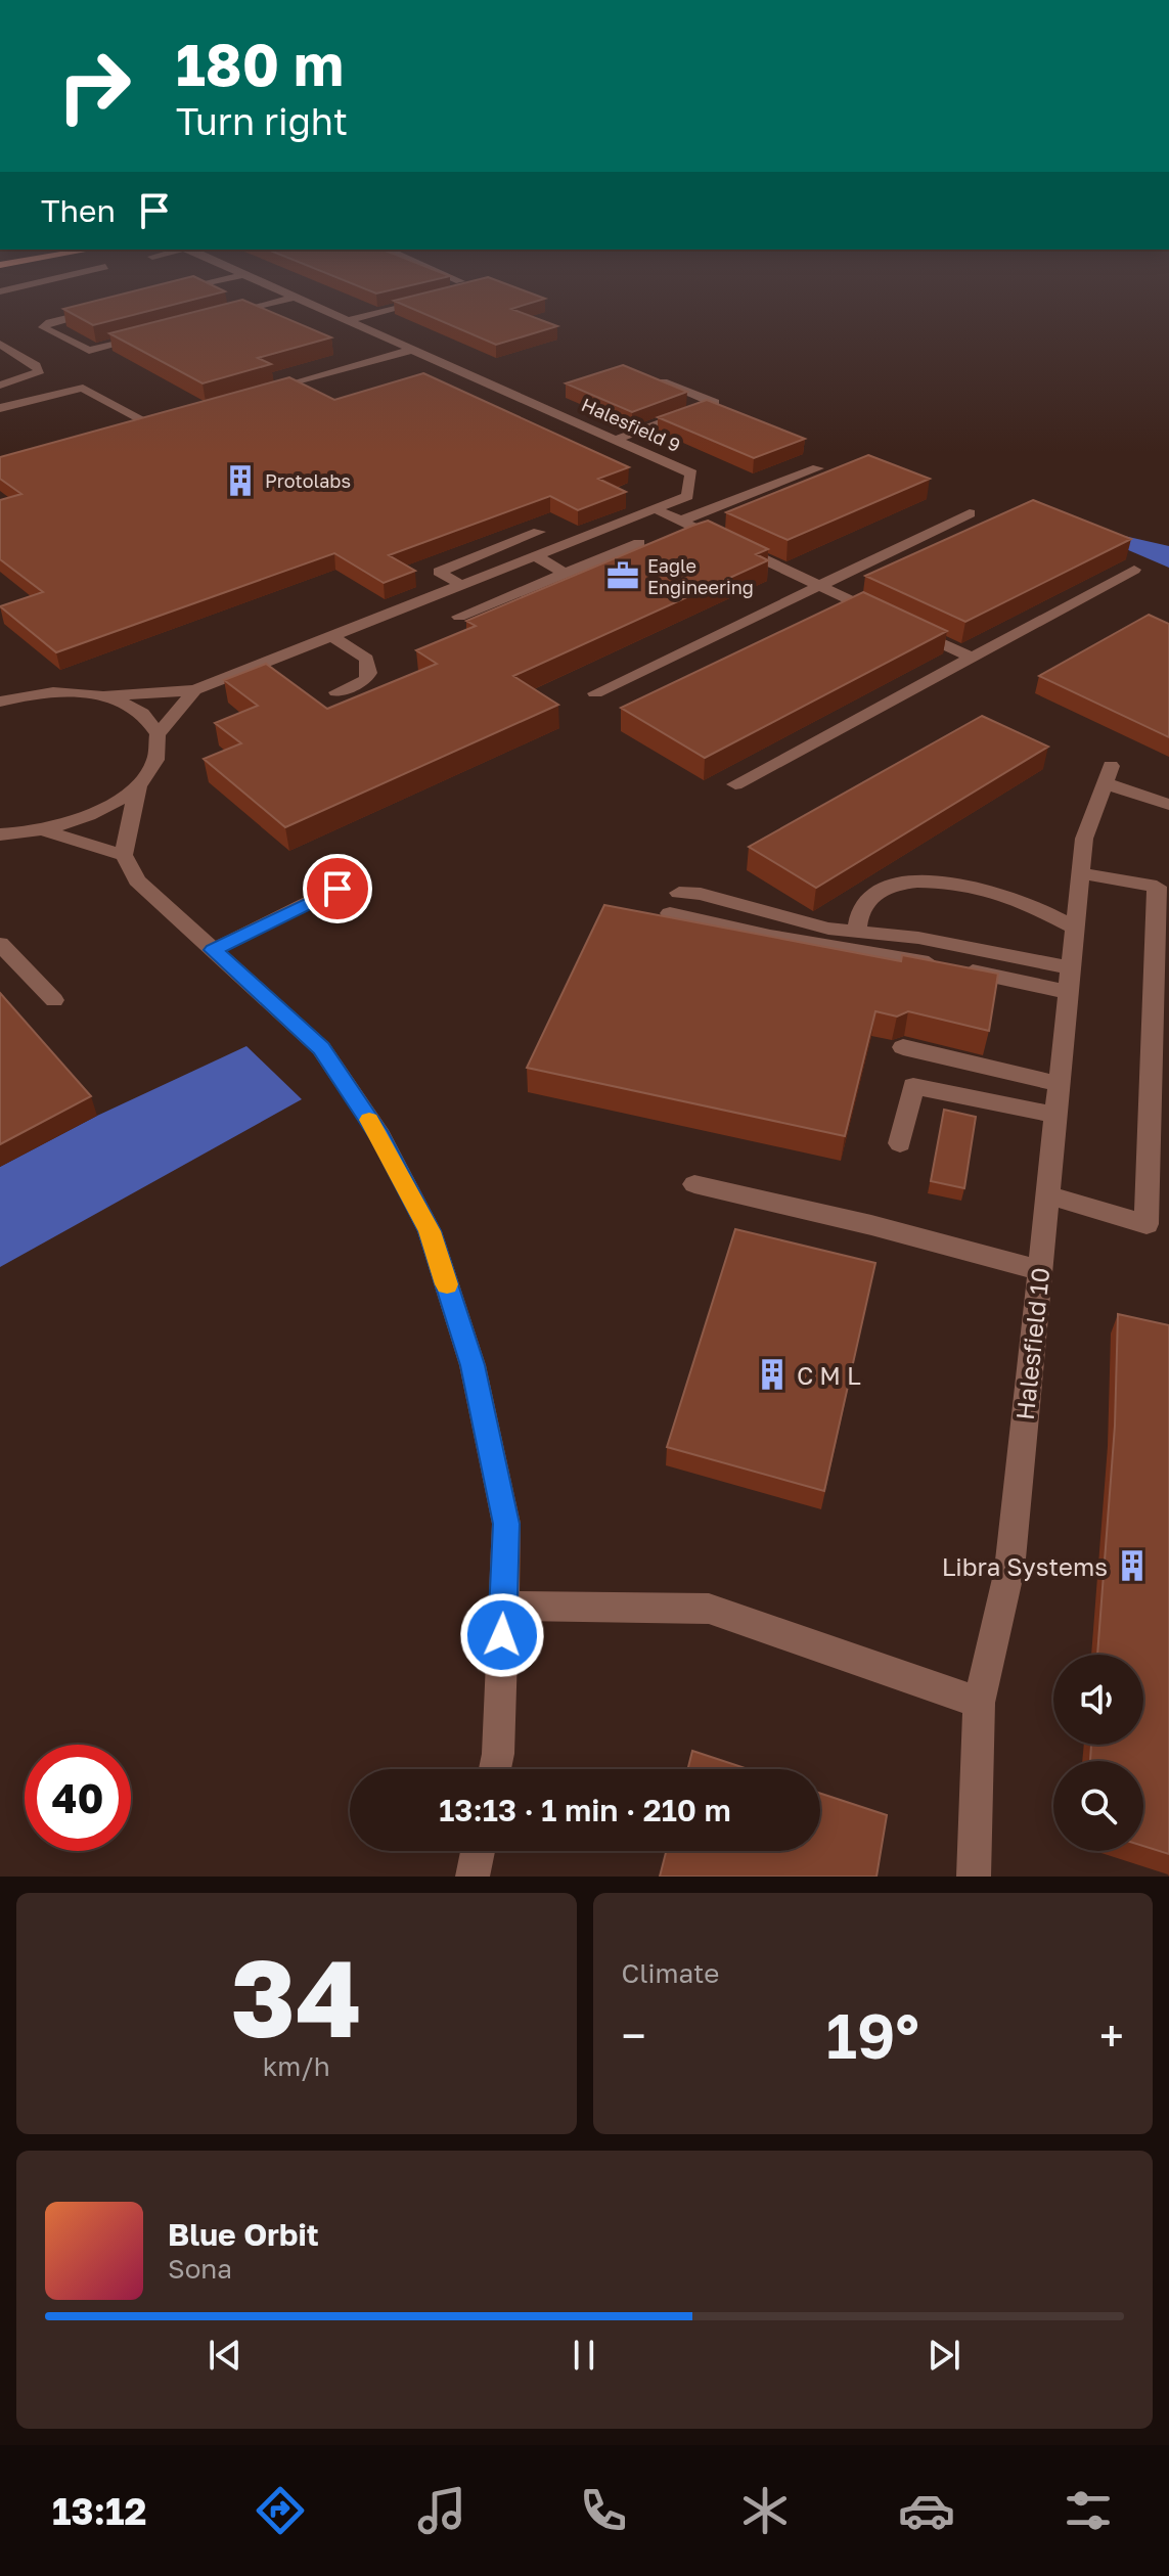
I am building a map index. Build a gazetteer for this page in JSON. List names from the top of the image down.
{
  "streets": {
    "street": ["Halesfield 9", "Halesfield 10"]
  },
  "places": {
    "building": ["Protolabs", "C M L", "Libra Systems"],
    "office": ["Eagle Engineering"]
  },
  "page": {
    "turn": ["180 m", "Turn right"],
    "then": "Then",
    "limit": "40",
    "trip": "13:13 · 1 min · 210 m",
    "tile": [
      ["34", "km/h"],
      "Climate"
    ],
    "heat": ["−", "19°", "+"],
    "song": ["Blue Orbit", "Sona"],
    "tabs": "13:12"
  }
}
